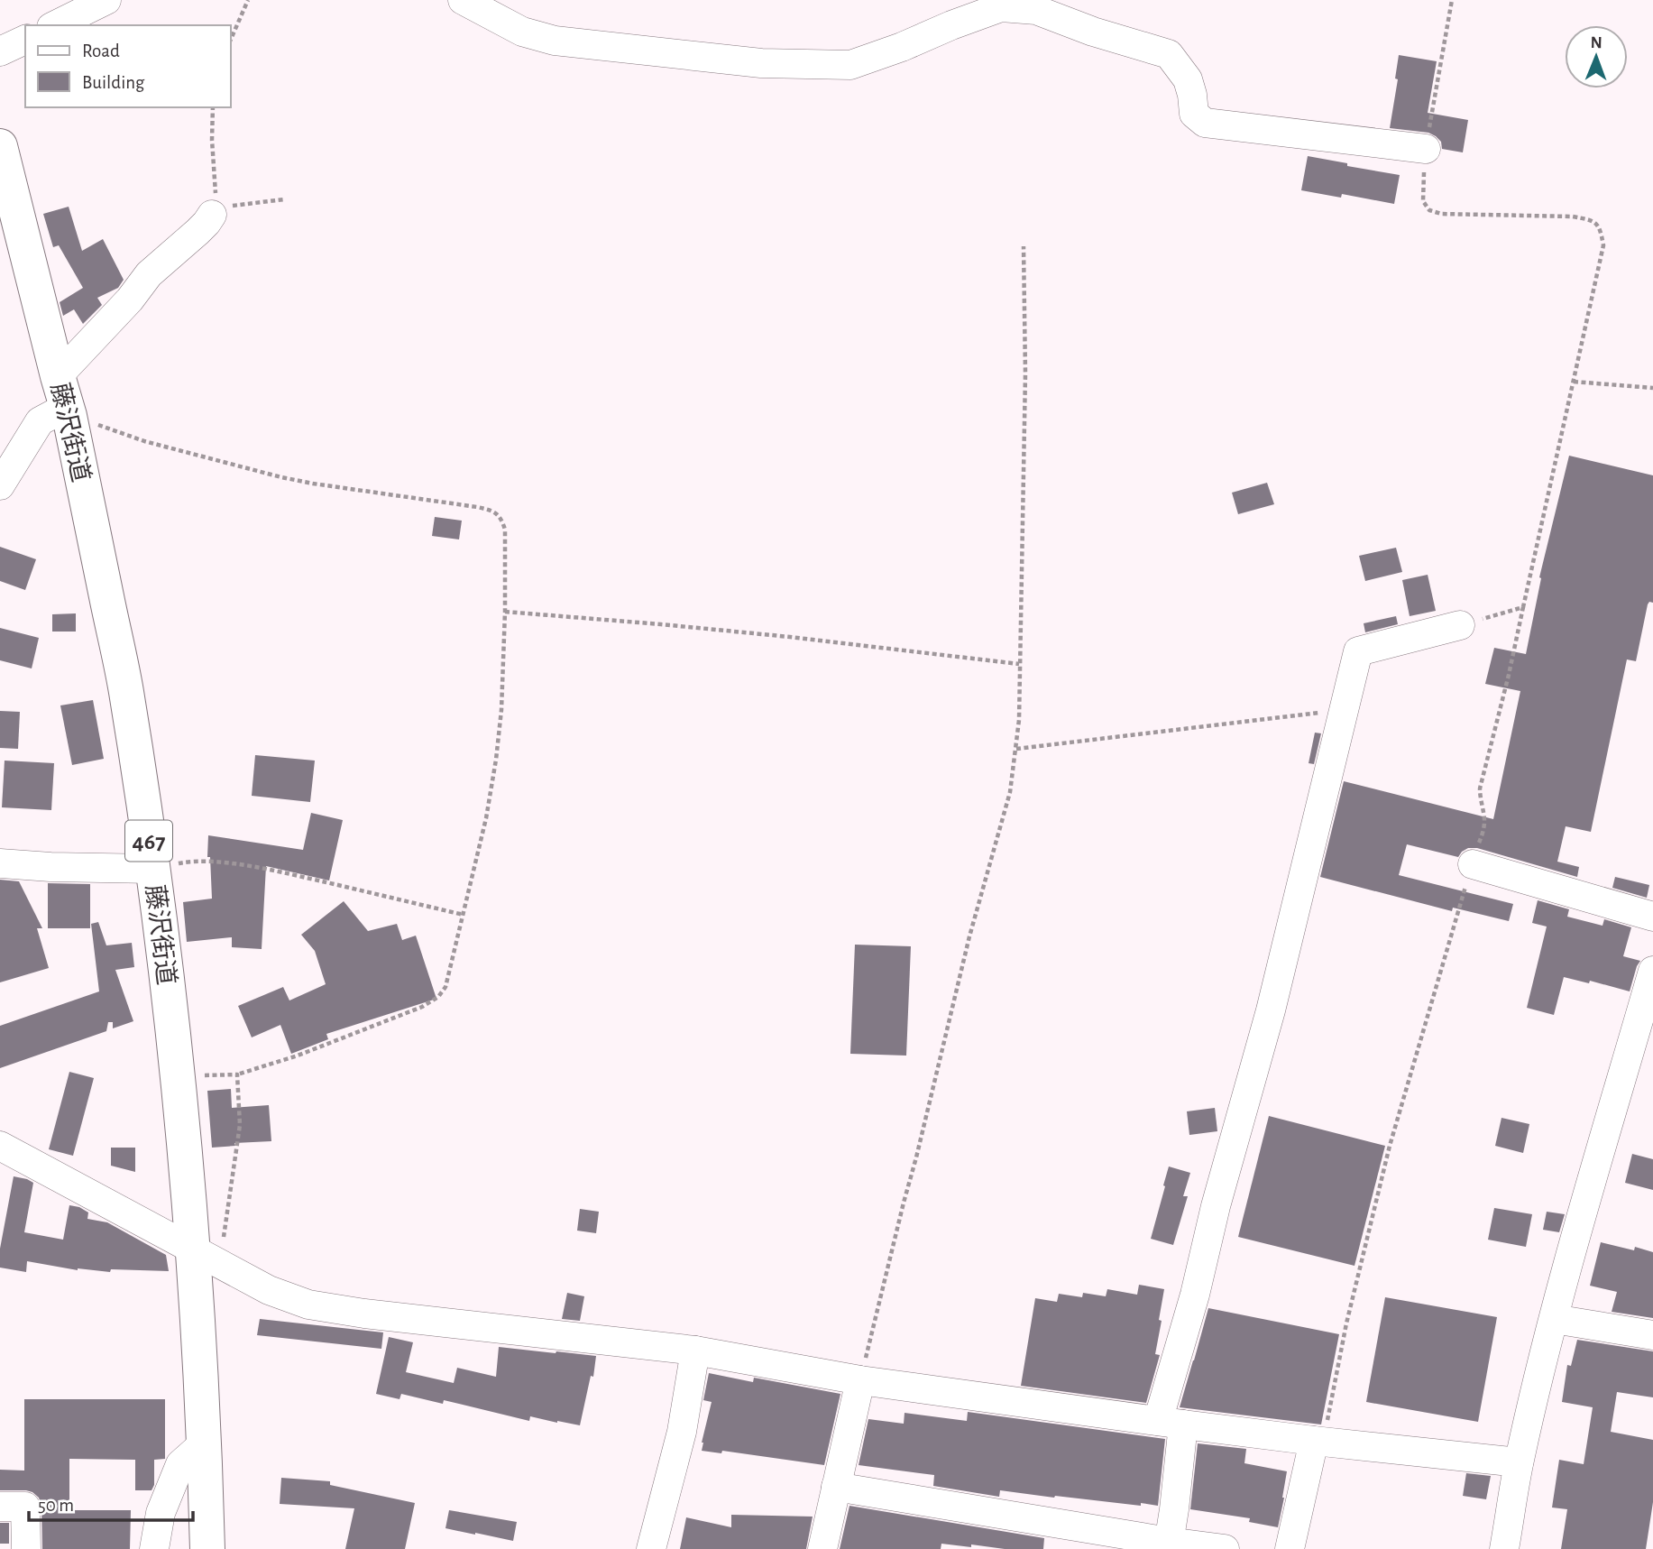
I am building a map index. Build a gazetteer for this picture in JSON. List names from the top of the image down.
{
  "streets": {
    "highway": ["藤沢街道", "467"]
  },
  "legend": ["Road", "Building"],
  "scale_bar": "50 m",
  "north": "top"
}
